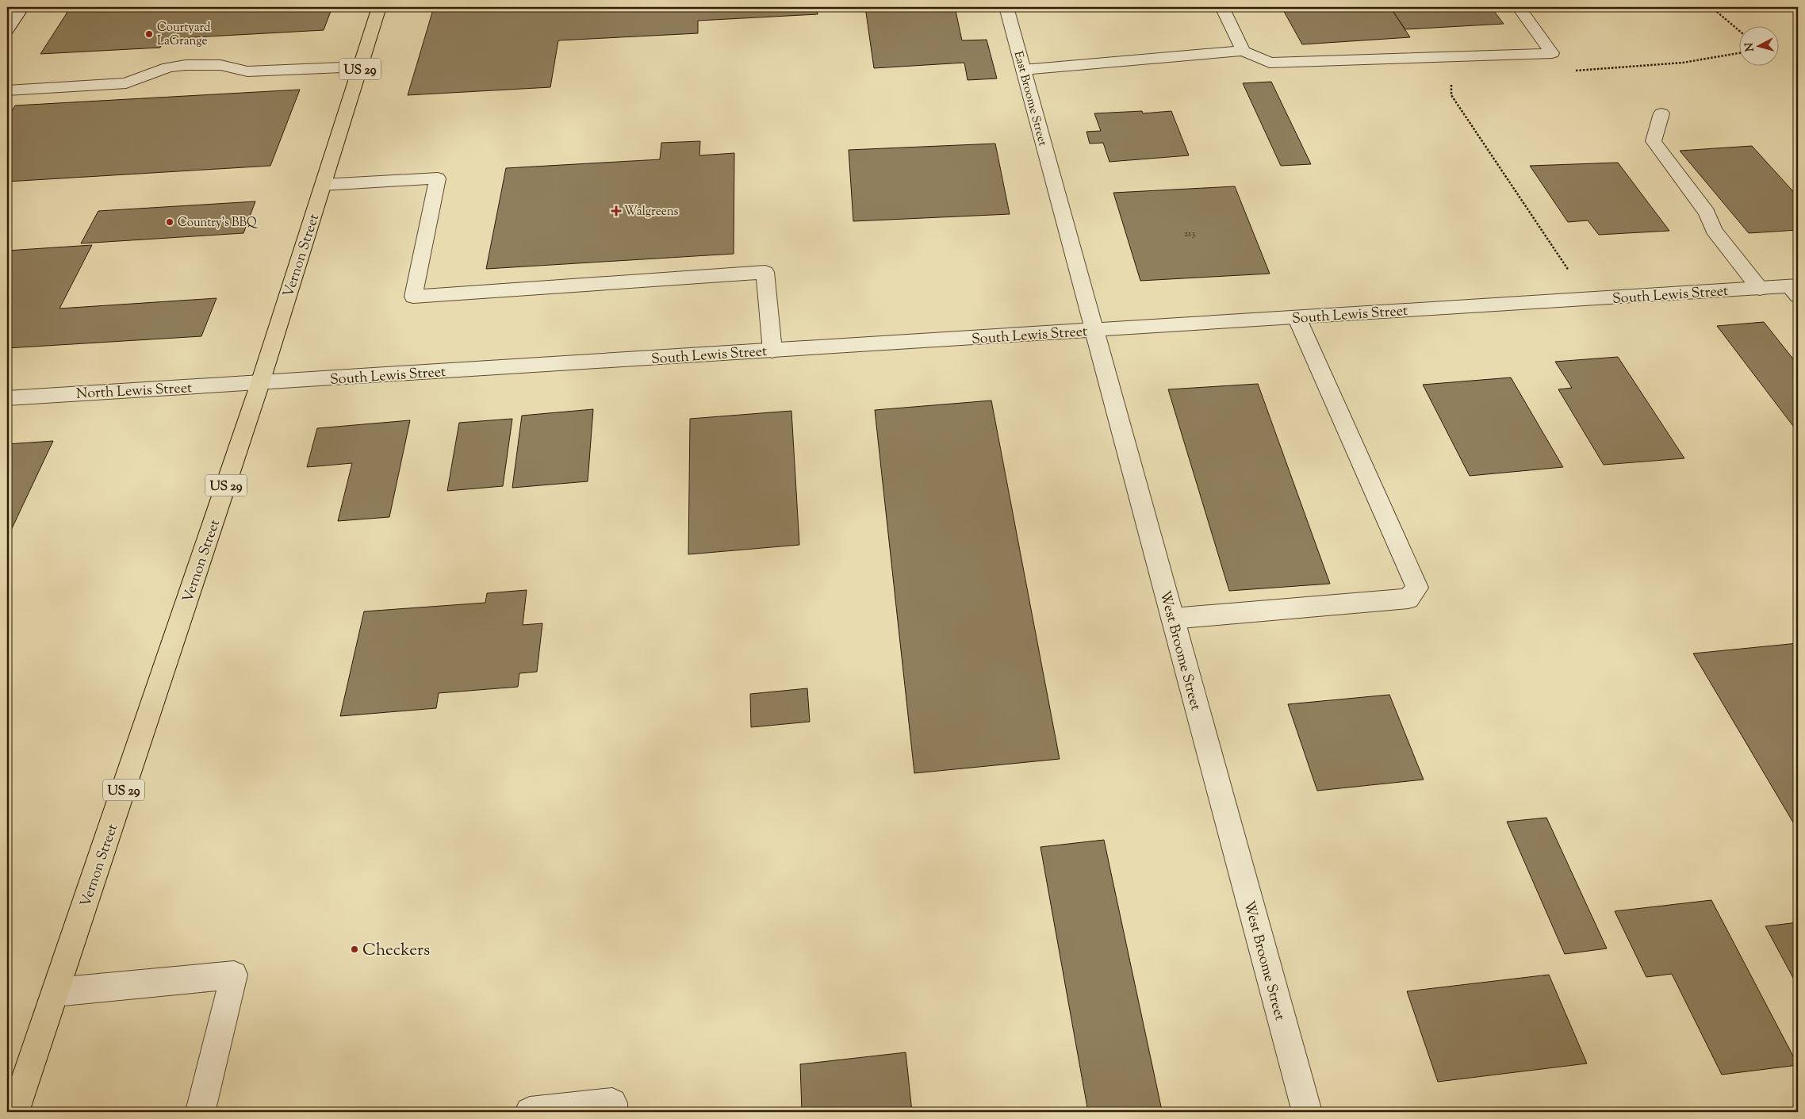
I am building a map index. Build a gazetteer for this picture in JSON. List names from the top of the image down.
{
  "streets": {
    "main road": ["US 29", "Vernon Street"],
    "street": [
      "East Broome Street",
      "South Lewis Street",
      "North Lewis Street",
      "West Broome Street"
    ]
  },
  "crossings": [
    ["East Broome Street", "West Broome Street"],
    ["Vernon Street", "South Lewis Street"],
    ["Vernon Street", "North Lewis Street"],
    ["South Lewis Street", "North Lewis Street"],
    ["South Lewis Street", "West Broome Street"]
  ],
  "places": {
    "other": ["Courtyard LaGrange", "Country's BBQ", "Checkers"],
    "health": ["Walgreens"]
  },
  "house_numbers": ["213"],
  "north": "left"
}
